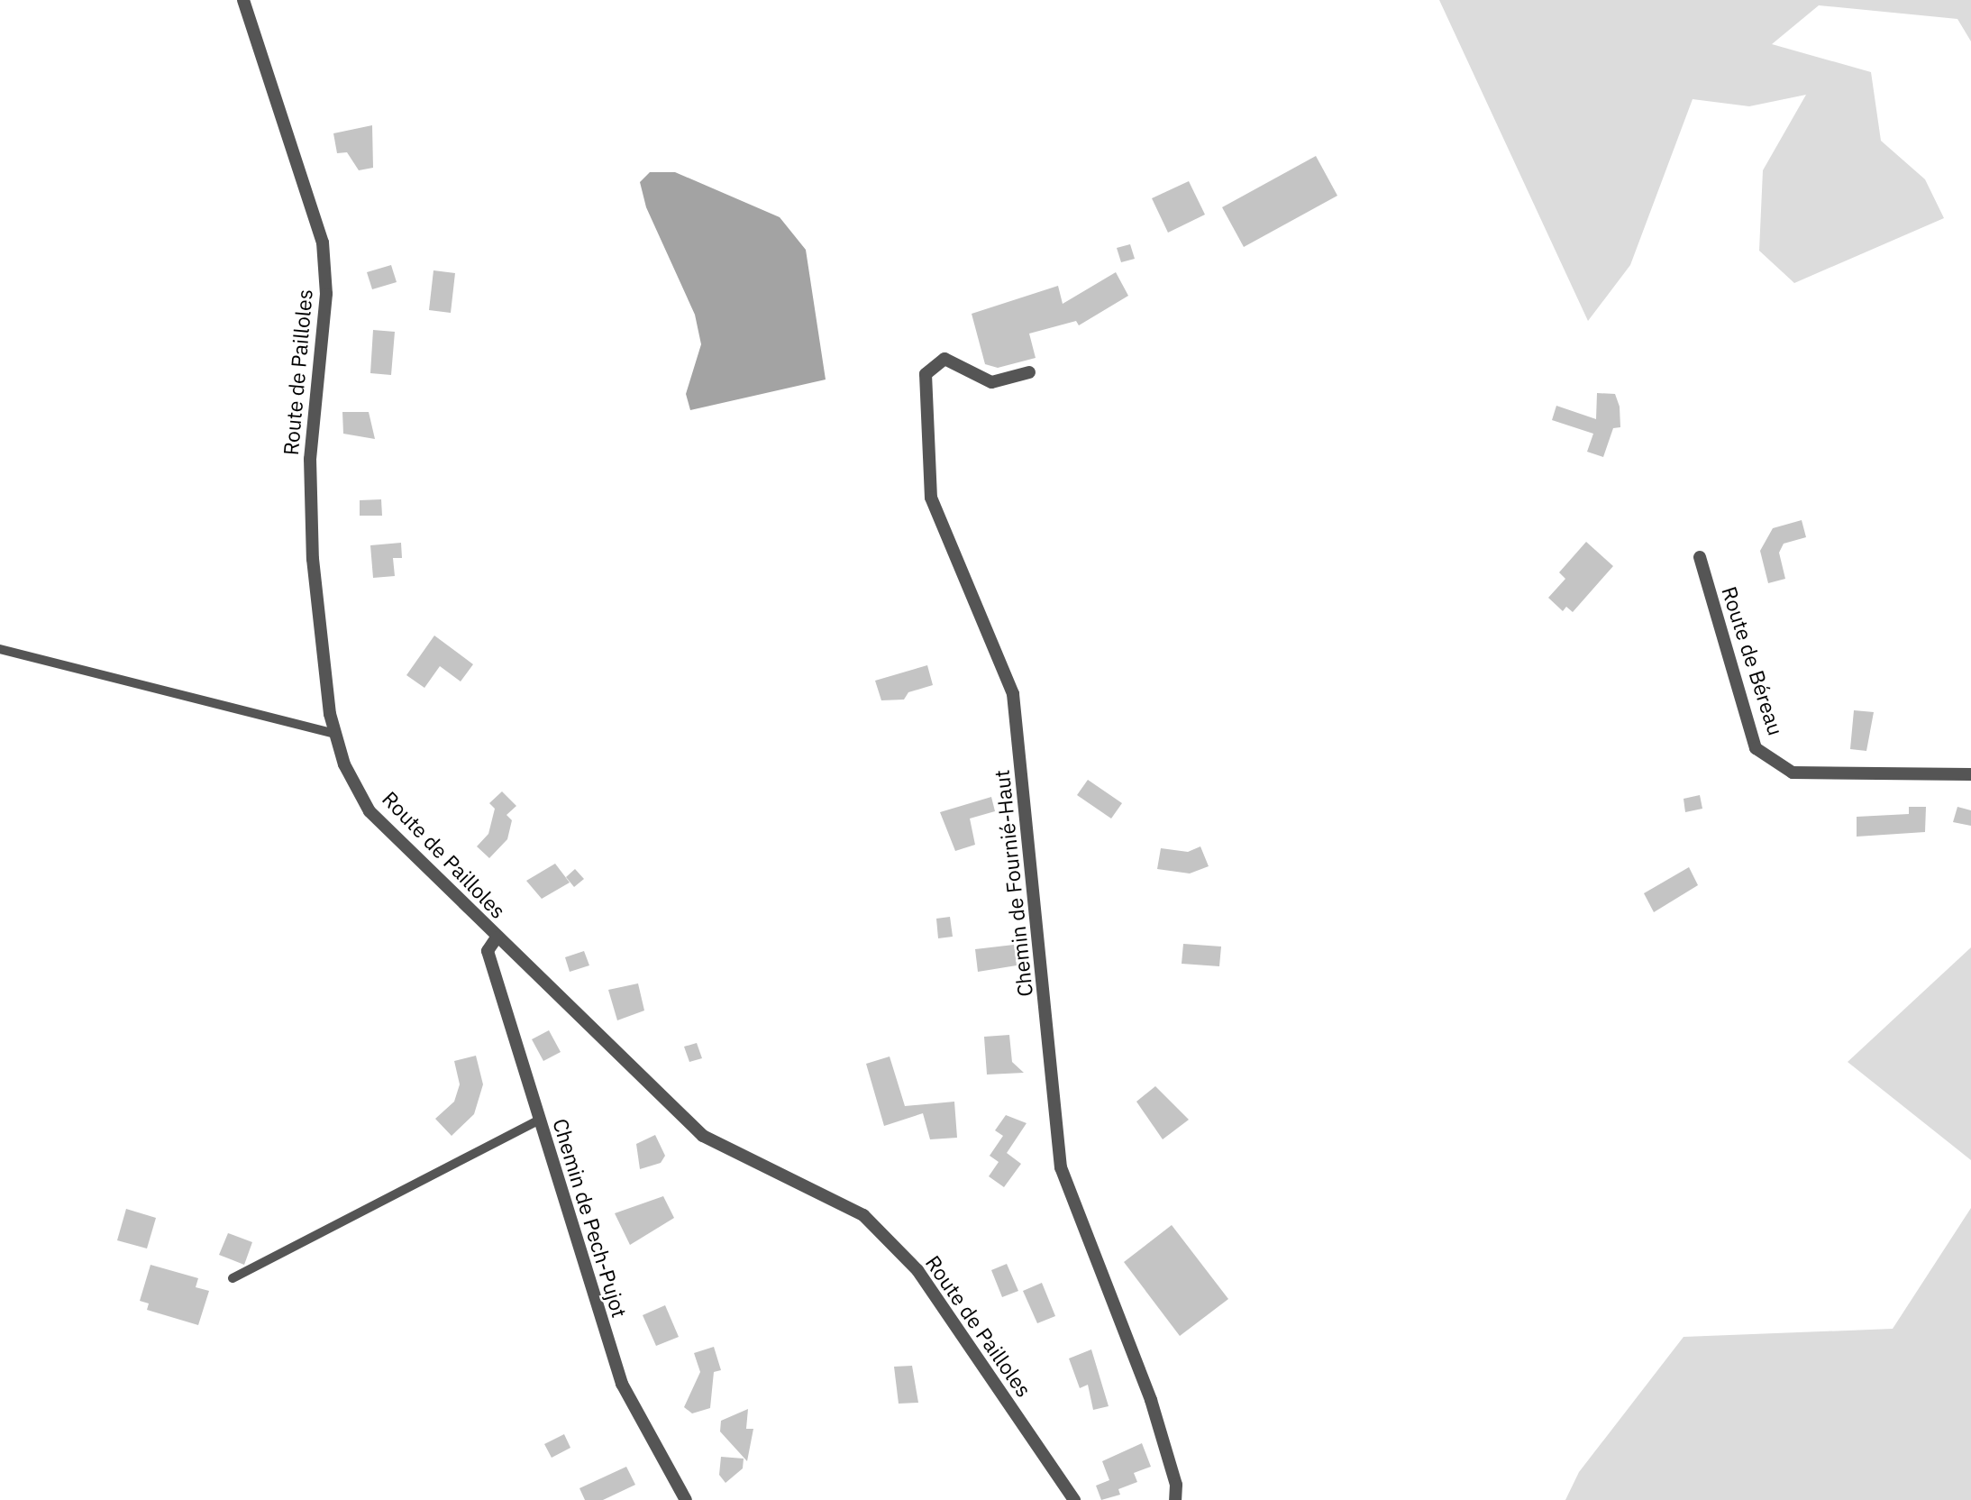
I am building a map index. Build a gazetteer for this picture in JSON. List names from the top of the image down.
{
  "streets": {
    "street": [
      "Route de Pailloles",
      "Route de Béreau",
      "Chemin de Fournié-Haut",
      "Chemin de Pech-Pujot"
    ]
  },
  "crossings": [
    ["Route de Pailloles", "Chemin de Pech-Pujot"]
  ]
}
